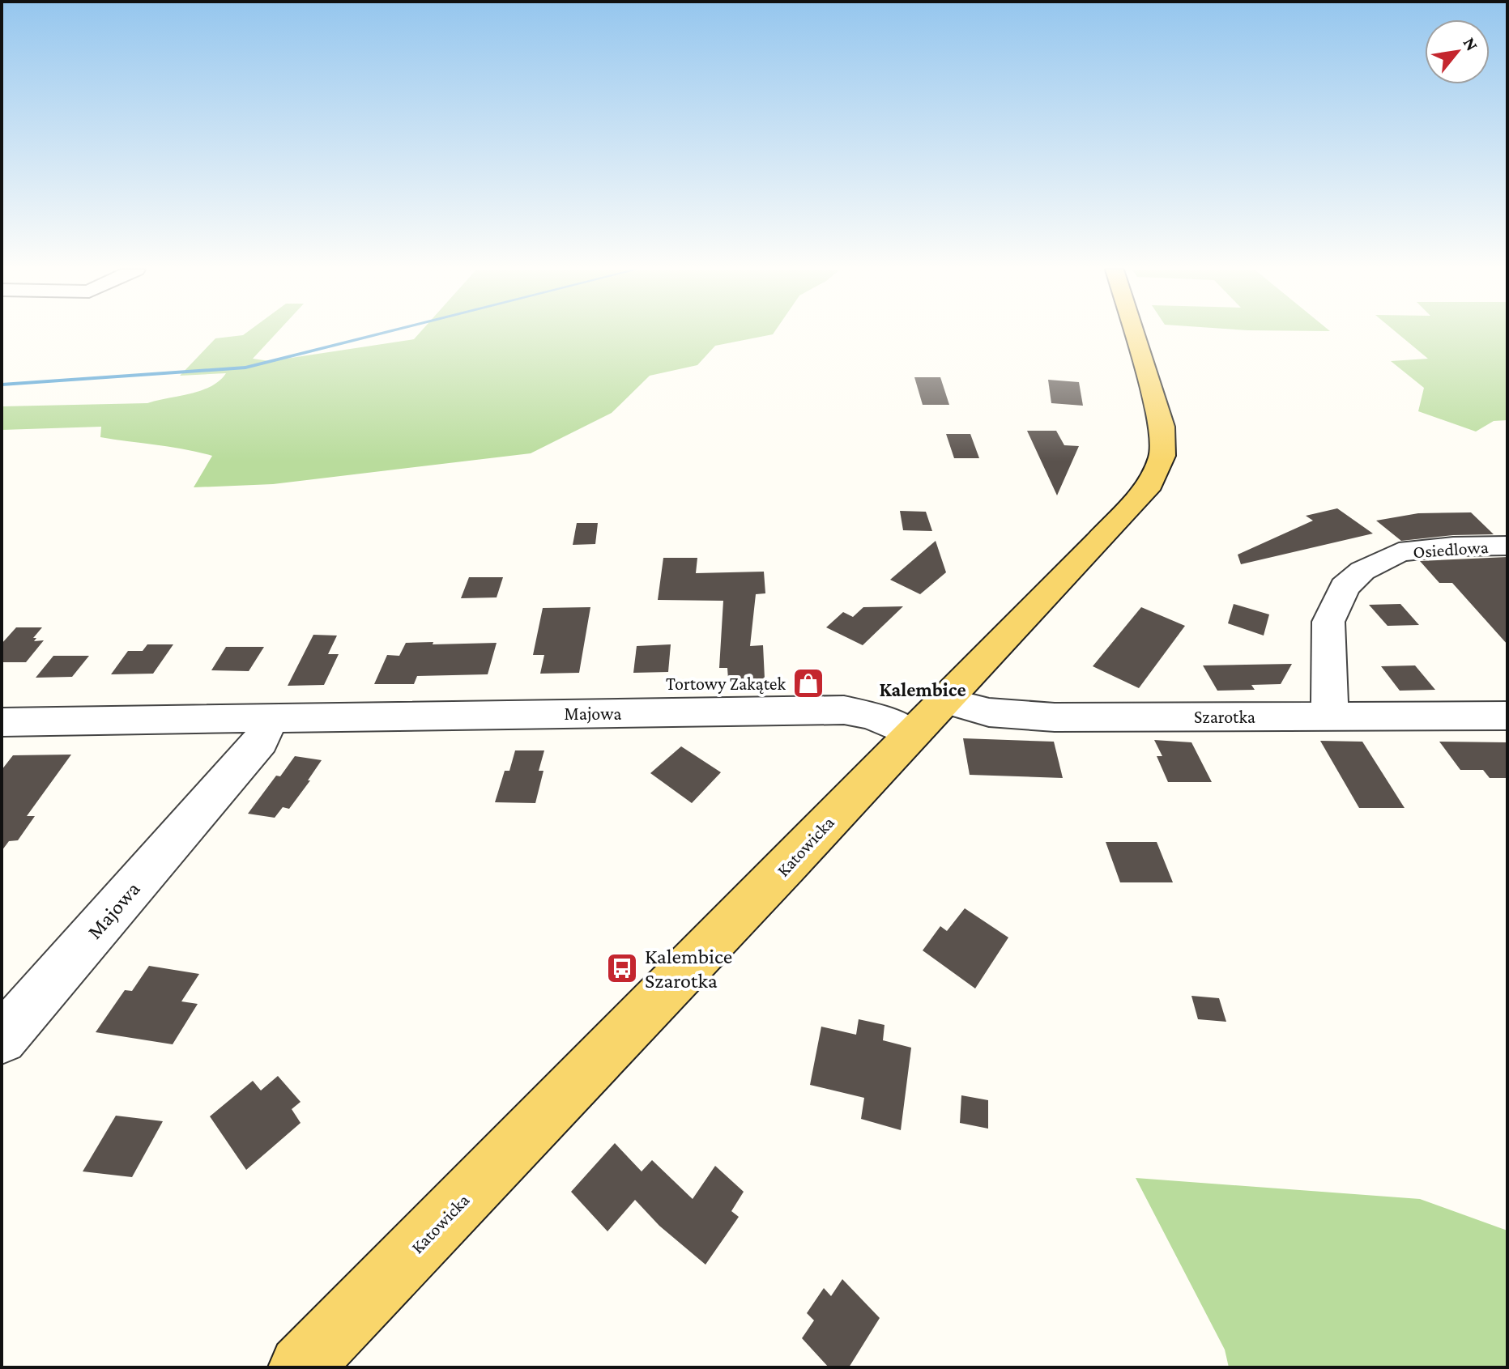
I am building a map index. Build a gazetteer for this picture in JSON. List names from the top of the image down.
{
  "streets": {
    "main road": ["Katowicka"],
    "street": ["Osiedlowa", "Majowa", "Szarotka"]
  },
  "crossings": [
    ["Osiedlowa", "Szarotka"],
    ["Majowa", "Katowicka"],
    ["Szarotka", "Katowicka"]
  ],
  "districts": ["Kalembice"],
  "places": {
    "shop": ["Tortowy Zakątek"],
    "bus stop": ["Kalembice Szarotka"]
  },
  "north": "top right"
}
